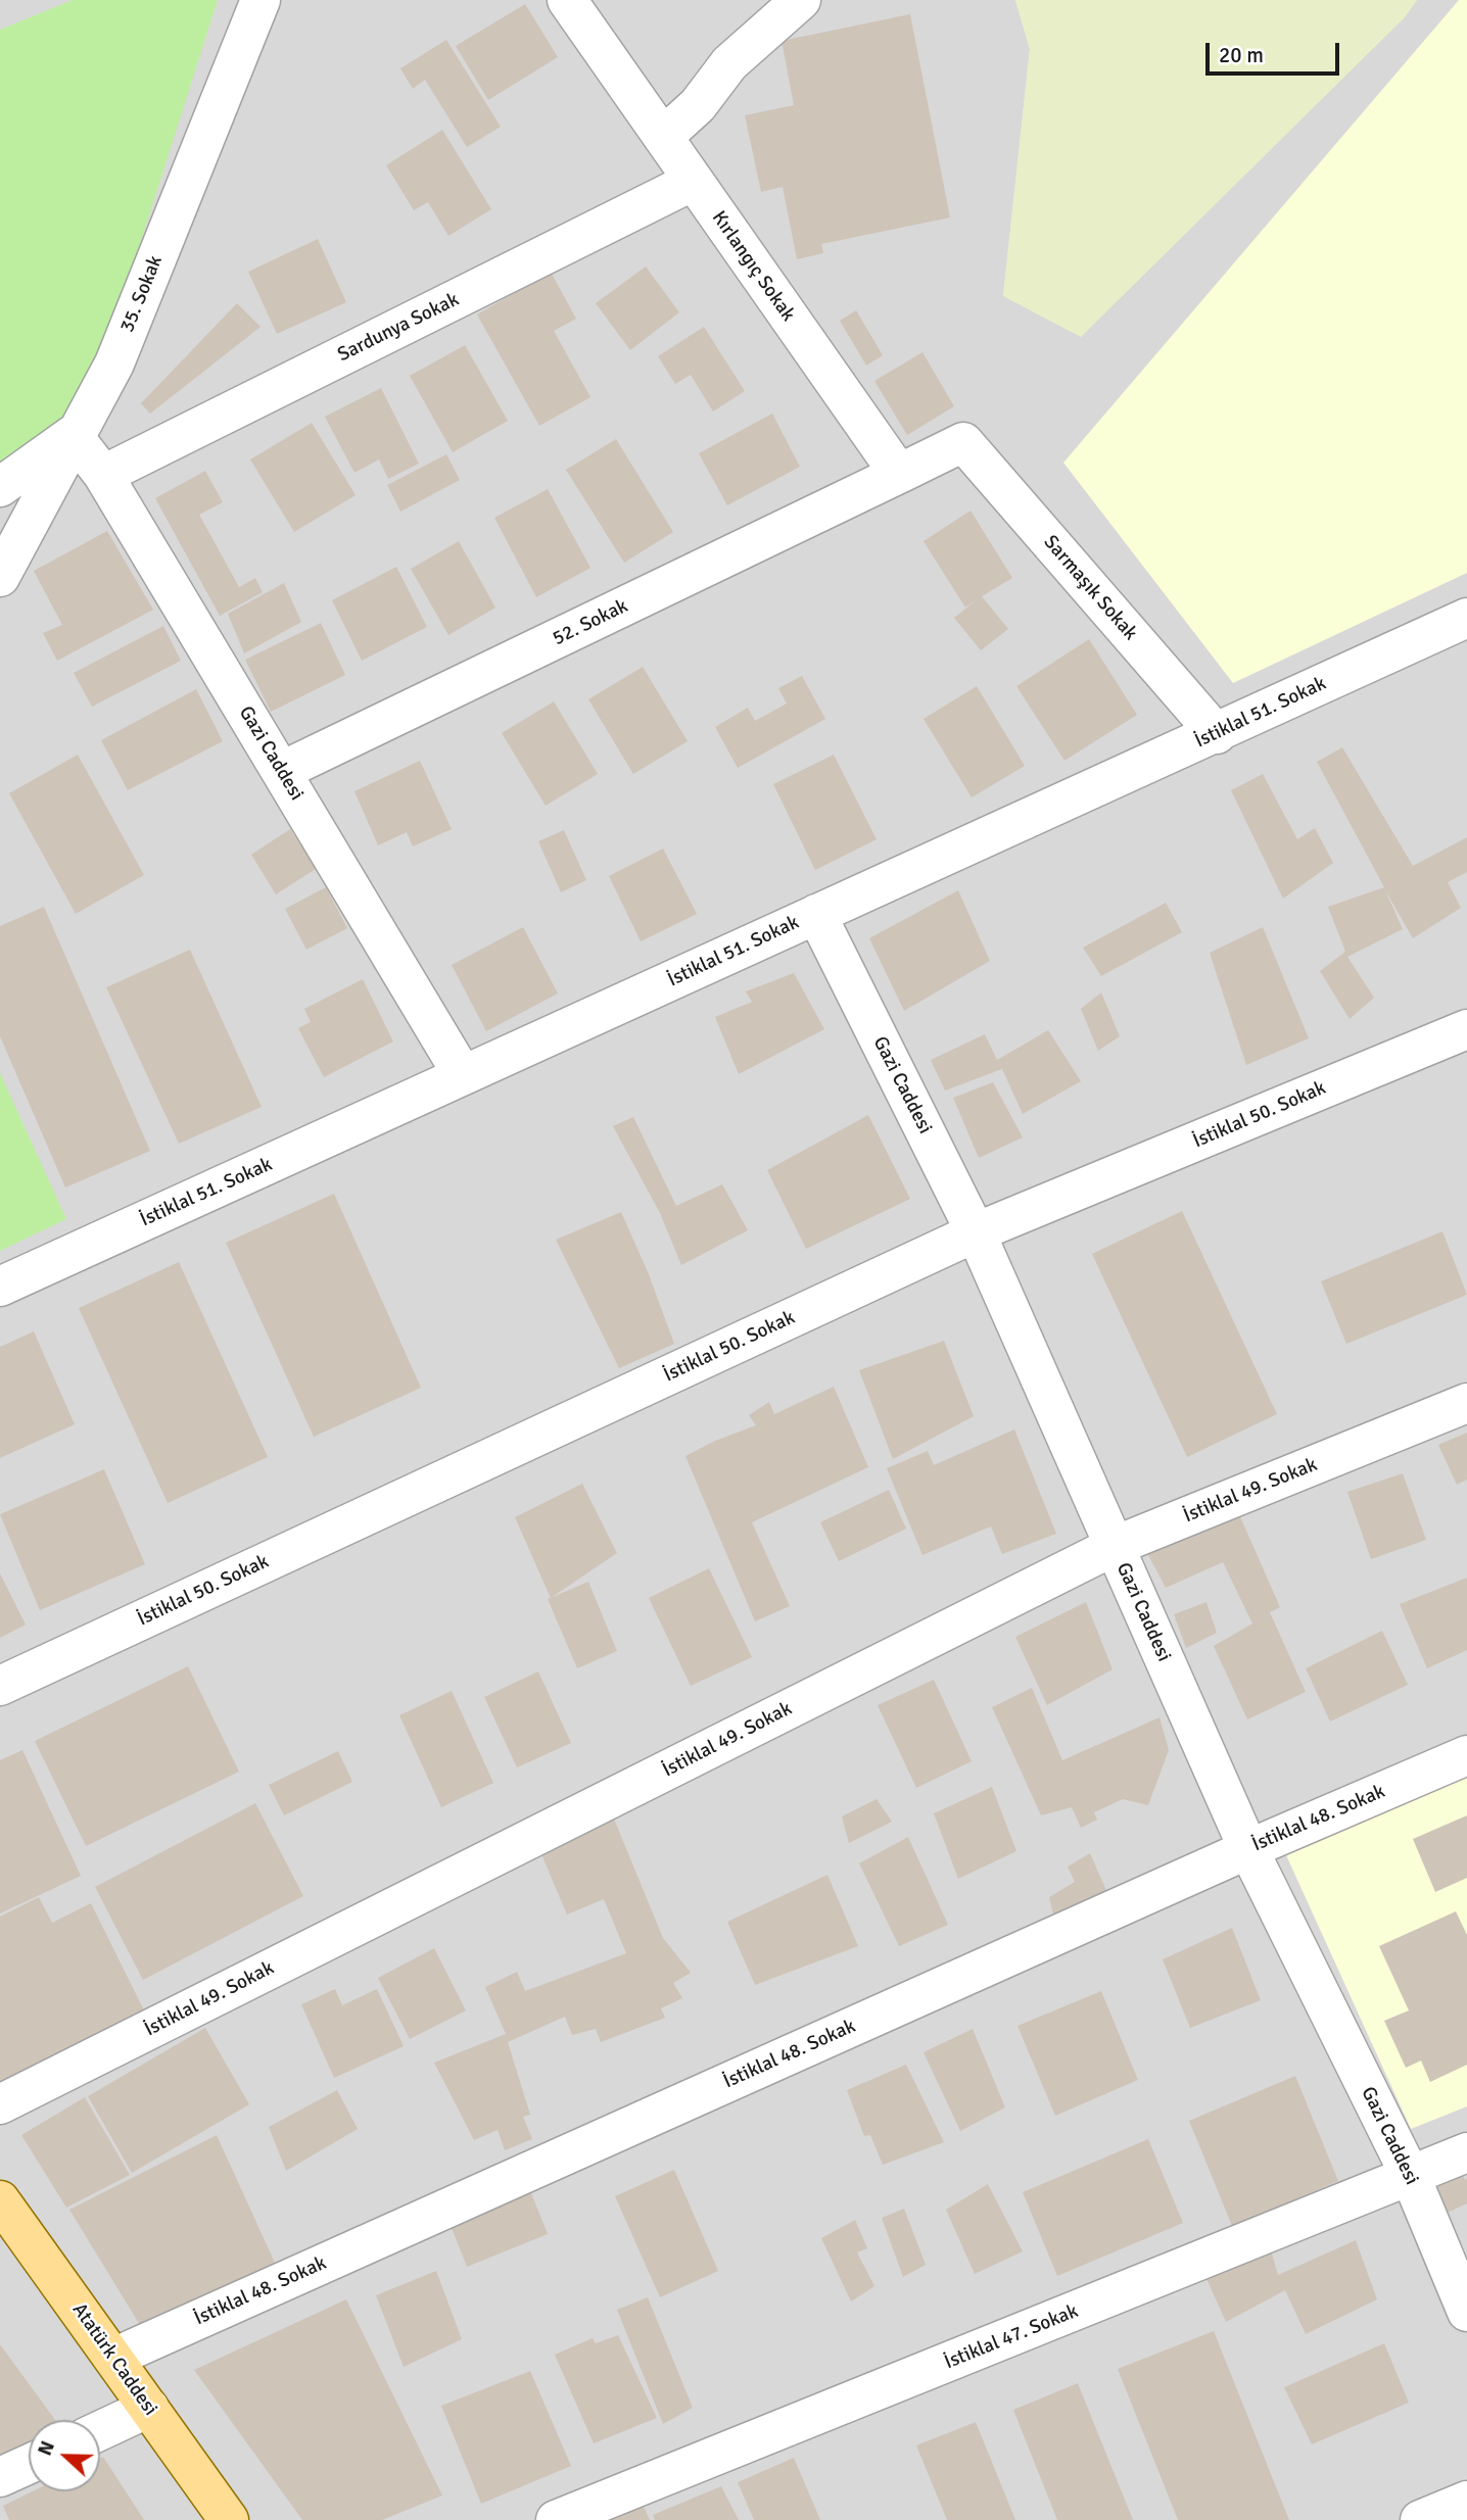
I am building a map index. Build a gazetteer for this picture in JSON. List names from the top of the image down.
{
  "streets": {
    "main road": ["Atatürk Caddesi"],
    "street": [
      "Kırlangıç Sokak",
      "35. Sokak",
      "Sardunya Sokak",
      "Sarmaşık Sokak",
      "52. Sokak",
      "İstiklal 51. Sokak",
      "Gazi Caddesi",
      "İstiklal 50. Sokak",
      "İstiklal 49. Sokak",
      "İstiklal 48. Sokak",
      "İstiklal 47. Sokak"
    ]
  },
  "crossings": [
    ["Kırlangıç Sokak", "Sardunya Sokak"],
    ["Kırlangıç Sokak", "Sarmaşık Sokak"],
    ["Kırlangıç Sokak", "52. Sokak"],
    ["35. Sokak", "Gazi Caddesi"],
    ["Sardunya Sokak", "Gazi Caddesi"],
    ["Sarmaşık Sokak", "52. Sokak"],
    ["Sarmaşık Sokak", "İstiklal 51. Sokak"],
    ["52. Sokak", "Gazi Caddesi"],
    ["İstiklal 51. Sokak", "Gazi Caddesi"],
    ["Gazi Caddesi", "İstiklal 50. Sokak"],
    ["Gazi Caddesi", "İstiklal 49. Sokak"],
    ["Gazi Caddesi", "İstiklal 48. Sokak"],
    ["Gazi Caddesi", "İstiklal 47. Sokak"],
    ["İstiklal 48. Sokak", "Atatürk Caddesi"]
  ],
  "scale_bar": "20 m",
  "north": "left"
}
